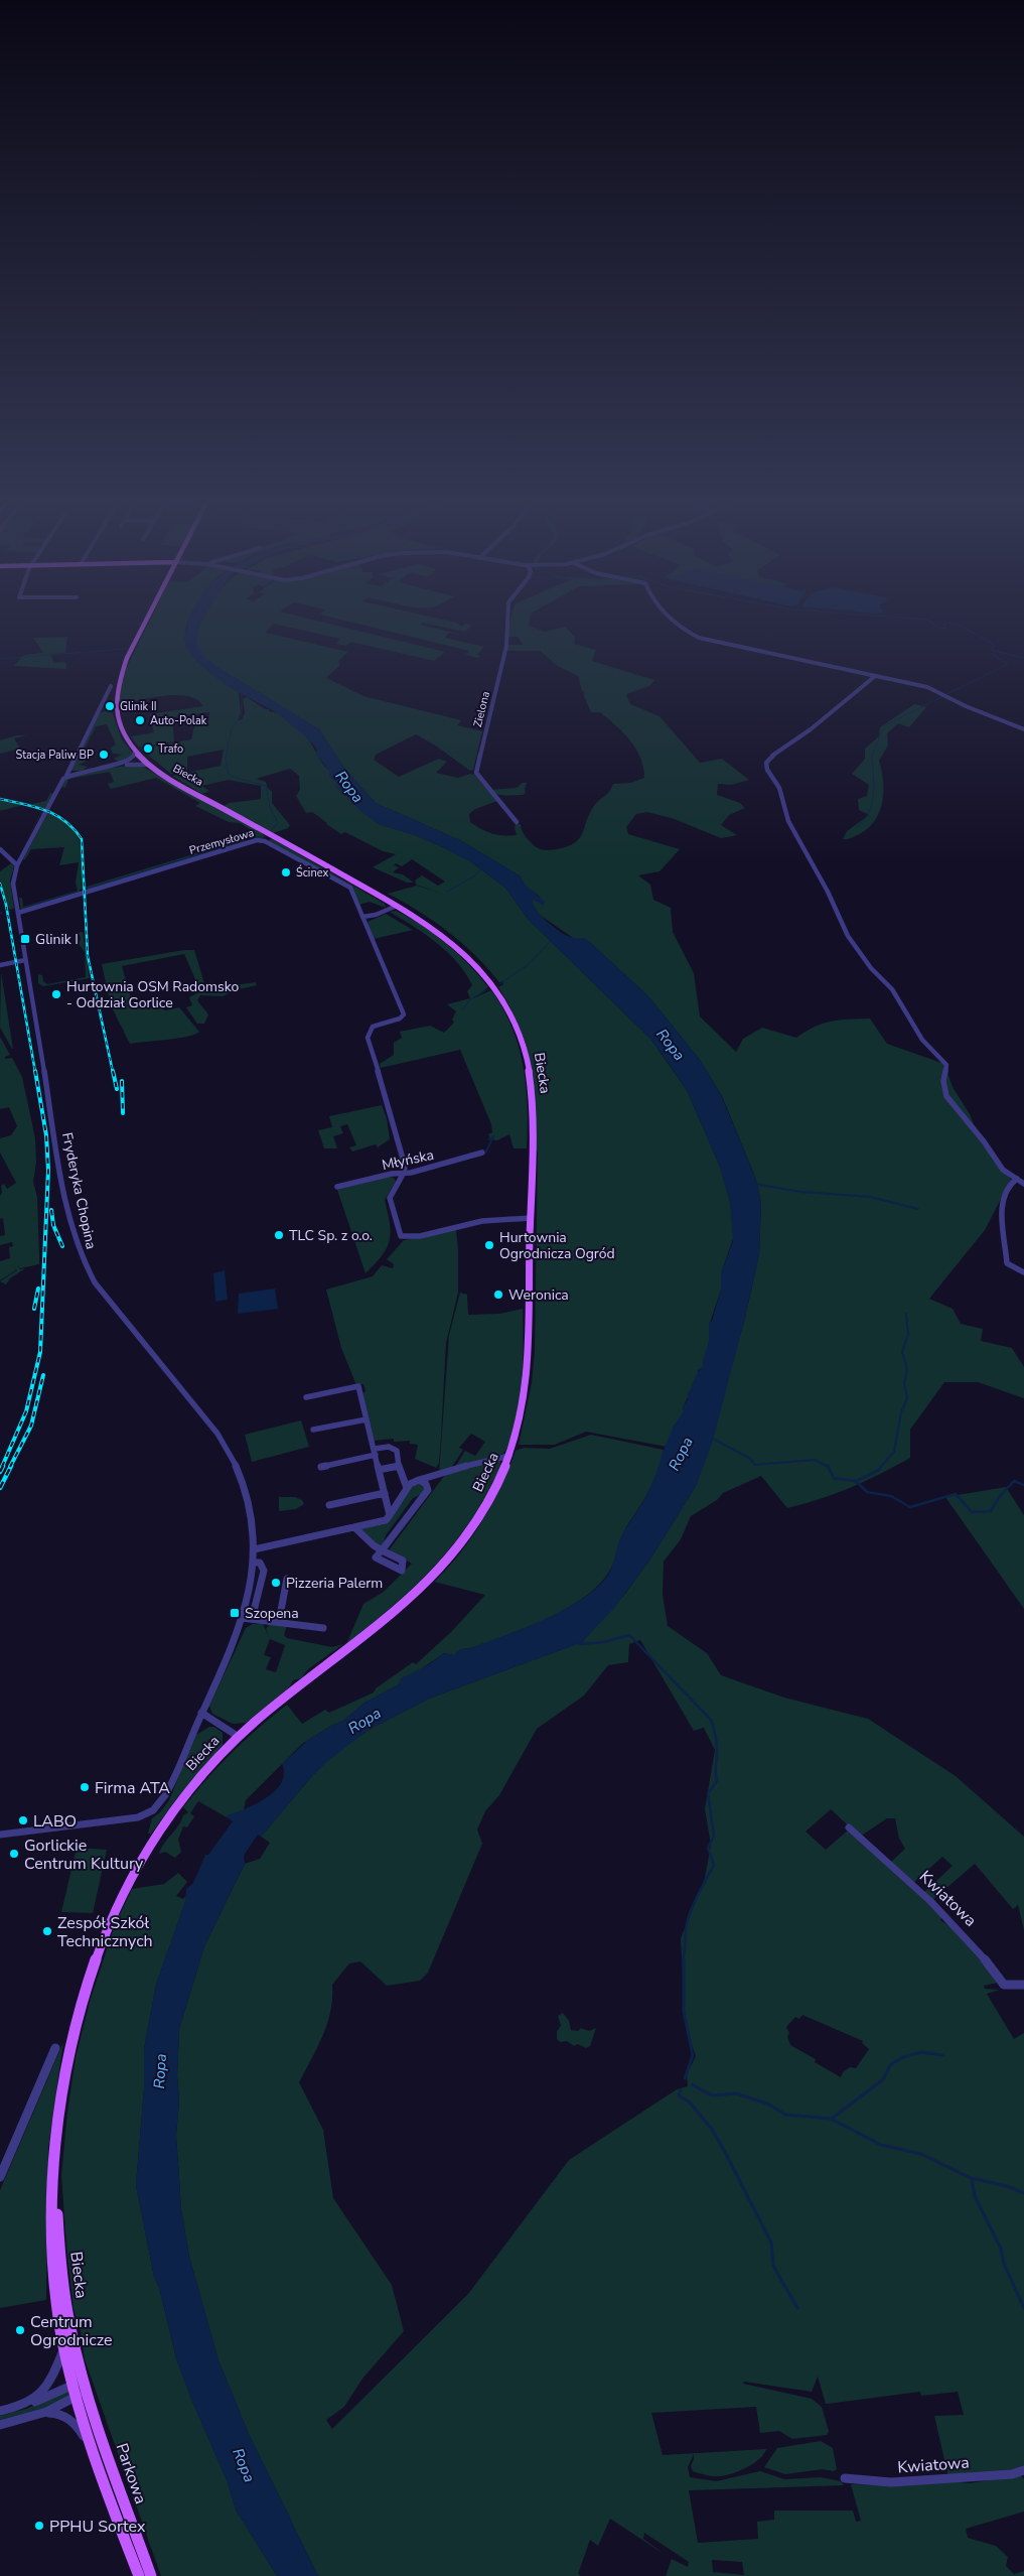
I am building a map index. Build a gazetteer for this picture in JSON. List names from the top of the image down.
{
  "streets": {
    "main road": ["Biecka", "Parkowa"],
    "street": [
      "Zielona",
      "Przemysłowa",
      "Młyńska",
      "Fryderyka Chopina",
      "Kwiatowa"
    ]
  },
  "crossings": [
    ["Biecka", "Parkowa"],
    ["Przemysłowa", "Młyńska"],
    ["Przemysłowa", "Fryderyka Chopina"]
  ],
  "water": ["Ropa"],
  "places": {
    "other": [
      "Glinik II",
      "Auto-Polak",
      "Trafo",
      "Stacja Paliw BP",
      "Ścinex",
      "Hurtownia OSM Radomsko - Oddział Gorlice",
      "TLC Sp. z o.o.",
      "Hurtownia Ogrodnicza Ogród",
      "Weronica",
      "Pizzeria Palerm",
      "Firma ATA",
      "LABO",
      "Gorlickie Centrum Kultury",
      "Zespół Szkół Technicznych",
      "Centrum Ogrodnicze",
      "PPHU Sortex"
    ],
    "transit": ["Glinik I", "Szopena"]
  }
}
